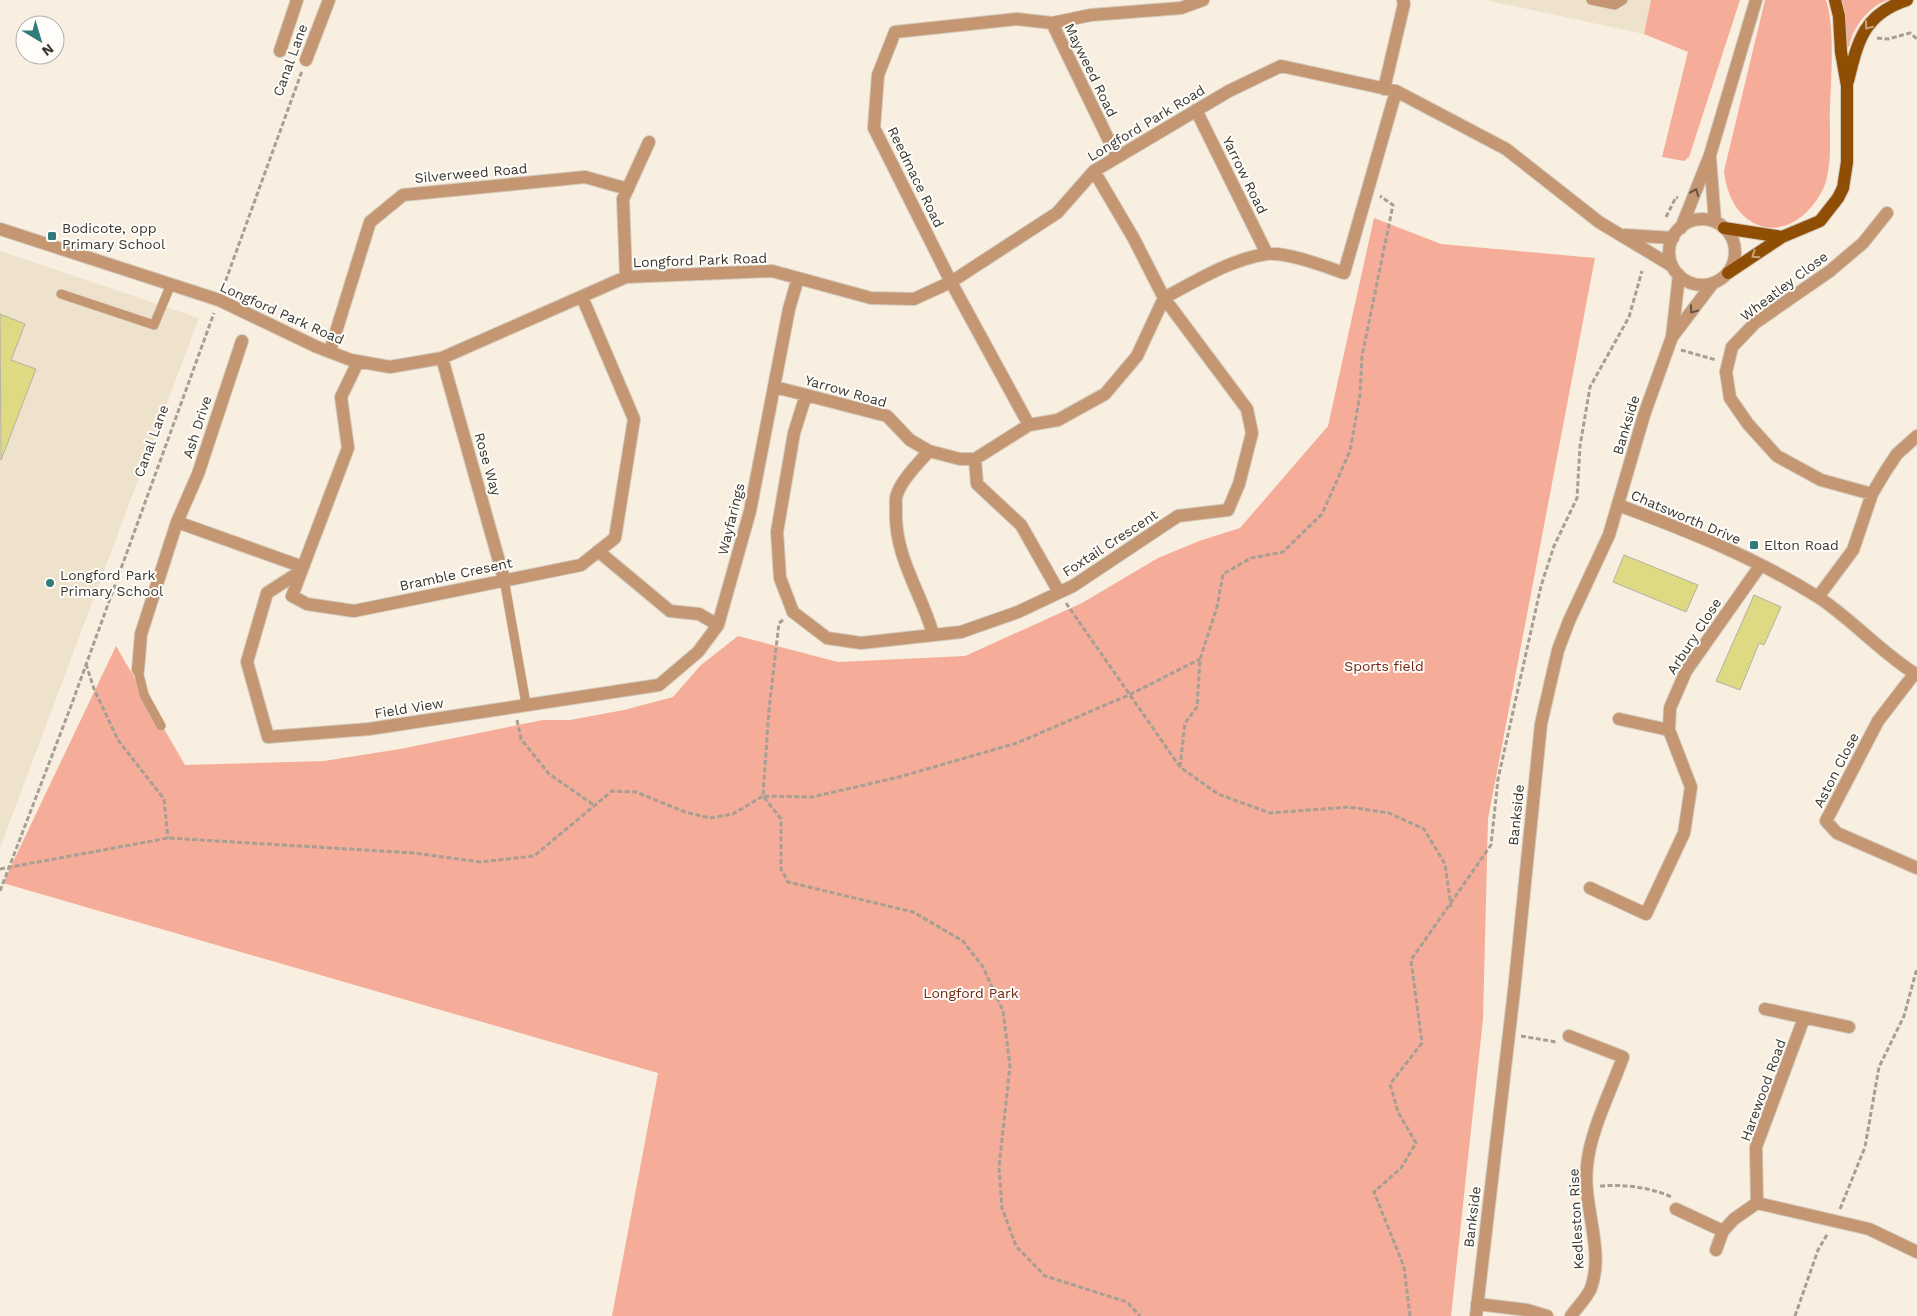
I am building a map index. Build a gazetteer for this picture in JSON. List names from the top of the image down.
{
  "streets": {
    "street": [
      "Canal Lane",
      "Mayweed Road",
      "Longford Park Road",
      "Silverweed Road",
      "Yarrow Road",
      "Reedmace Road",
      "Wheatley Close",
      "Bankside",
      "Ash Drive",
      "Rose Way",
      "Chatsworth Drive",
      "Wayfarings",
      "Foxtail Crescent",
      "Bramble Cresent",
      "Arbury Close",
      "Field View",
      "Aston Close",
      "Harewood Road",
      "Kedleston Rise"
    ]
  },
  "crossings": [
    ["Canal Lane", "Longford Park Road"],
    ["Mayweed Road", "Longford Park Road"],
    ["Mayweed Road", "Reedmace Road"],
    ["Longford Park Road", "Silverweed Road"],
    ["Longford Park Road", "Yarrow Road"],
    ["Longford Park Road", "Reedmace Road"],
    ["Longford Park Road", "Bankside"],
    ["Longford Park Road", "Rose Way"],
    ["Longford Park Road", "Wayfarings"],
    ["Longford Park Road", "Bramble Cresent"],
    ["Yarrow Road", "Wayfarings"],
    ["Bankside", "Chatsworth Drive"],
    ["Rose Way", "Bramble Cresent"],
    ["Chatsworth Drive", "Arbury Close"],
    ["Chatsworth Drive", "Aston Close"],
    ["Wayfarings", "Field View"],
    ["Bramble Cresent", "Field View"]
  ],
  "parks": ["Sports field", "Longford Park"],
  "places": {
    "transit": ["Bodicote, opp Primary School", "Elton Road"],
    "other": ["Longford Park Primary School"]
  },
  "north": "bottom right"
}
